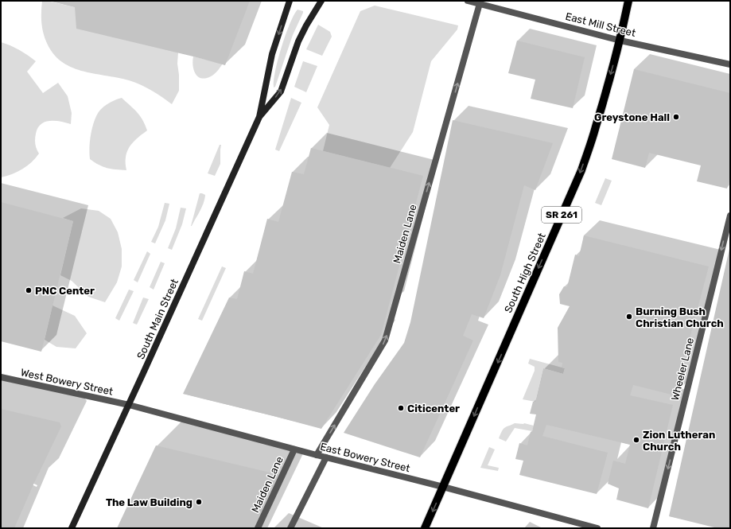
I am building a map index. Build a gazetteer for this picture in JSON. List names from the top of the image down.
{
  "streets": {
    "main road": ["SR 261", "South High Street", "South Main Street"],
    "street": [
      "East Mill Street",
      "Maiden Lane",
      "Wheeler Lane",
      "West Bowery Street",
      "East Bowery Street"
    ]
  },
  "crossings": [
    ["East Mill Street", "Maiden Lane"],
    ["East Mill Street", "South High Street"],
    ["Maiden Lane", "East Bowery Street"],
    ["South High Street", "East Bowery Street"],
    ["South Main Street", "West Bowery Street"],
    ["South Main Street", "East Bowery Street"],
    ["West Bowery Street", "East Bowery Street"]
  ],
  "one_way": ["Maiden Lane", "South High Street", "Wheeler Lane"],
  "places": [
    "Greystone Hall",
    "PNC Center",
    "Burning Bush Christian Church",
    "Citicenter",
    "Zion Lutheran Church",
    "The Law Building"
  ]
}
